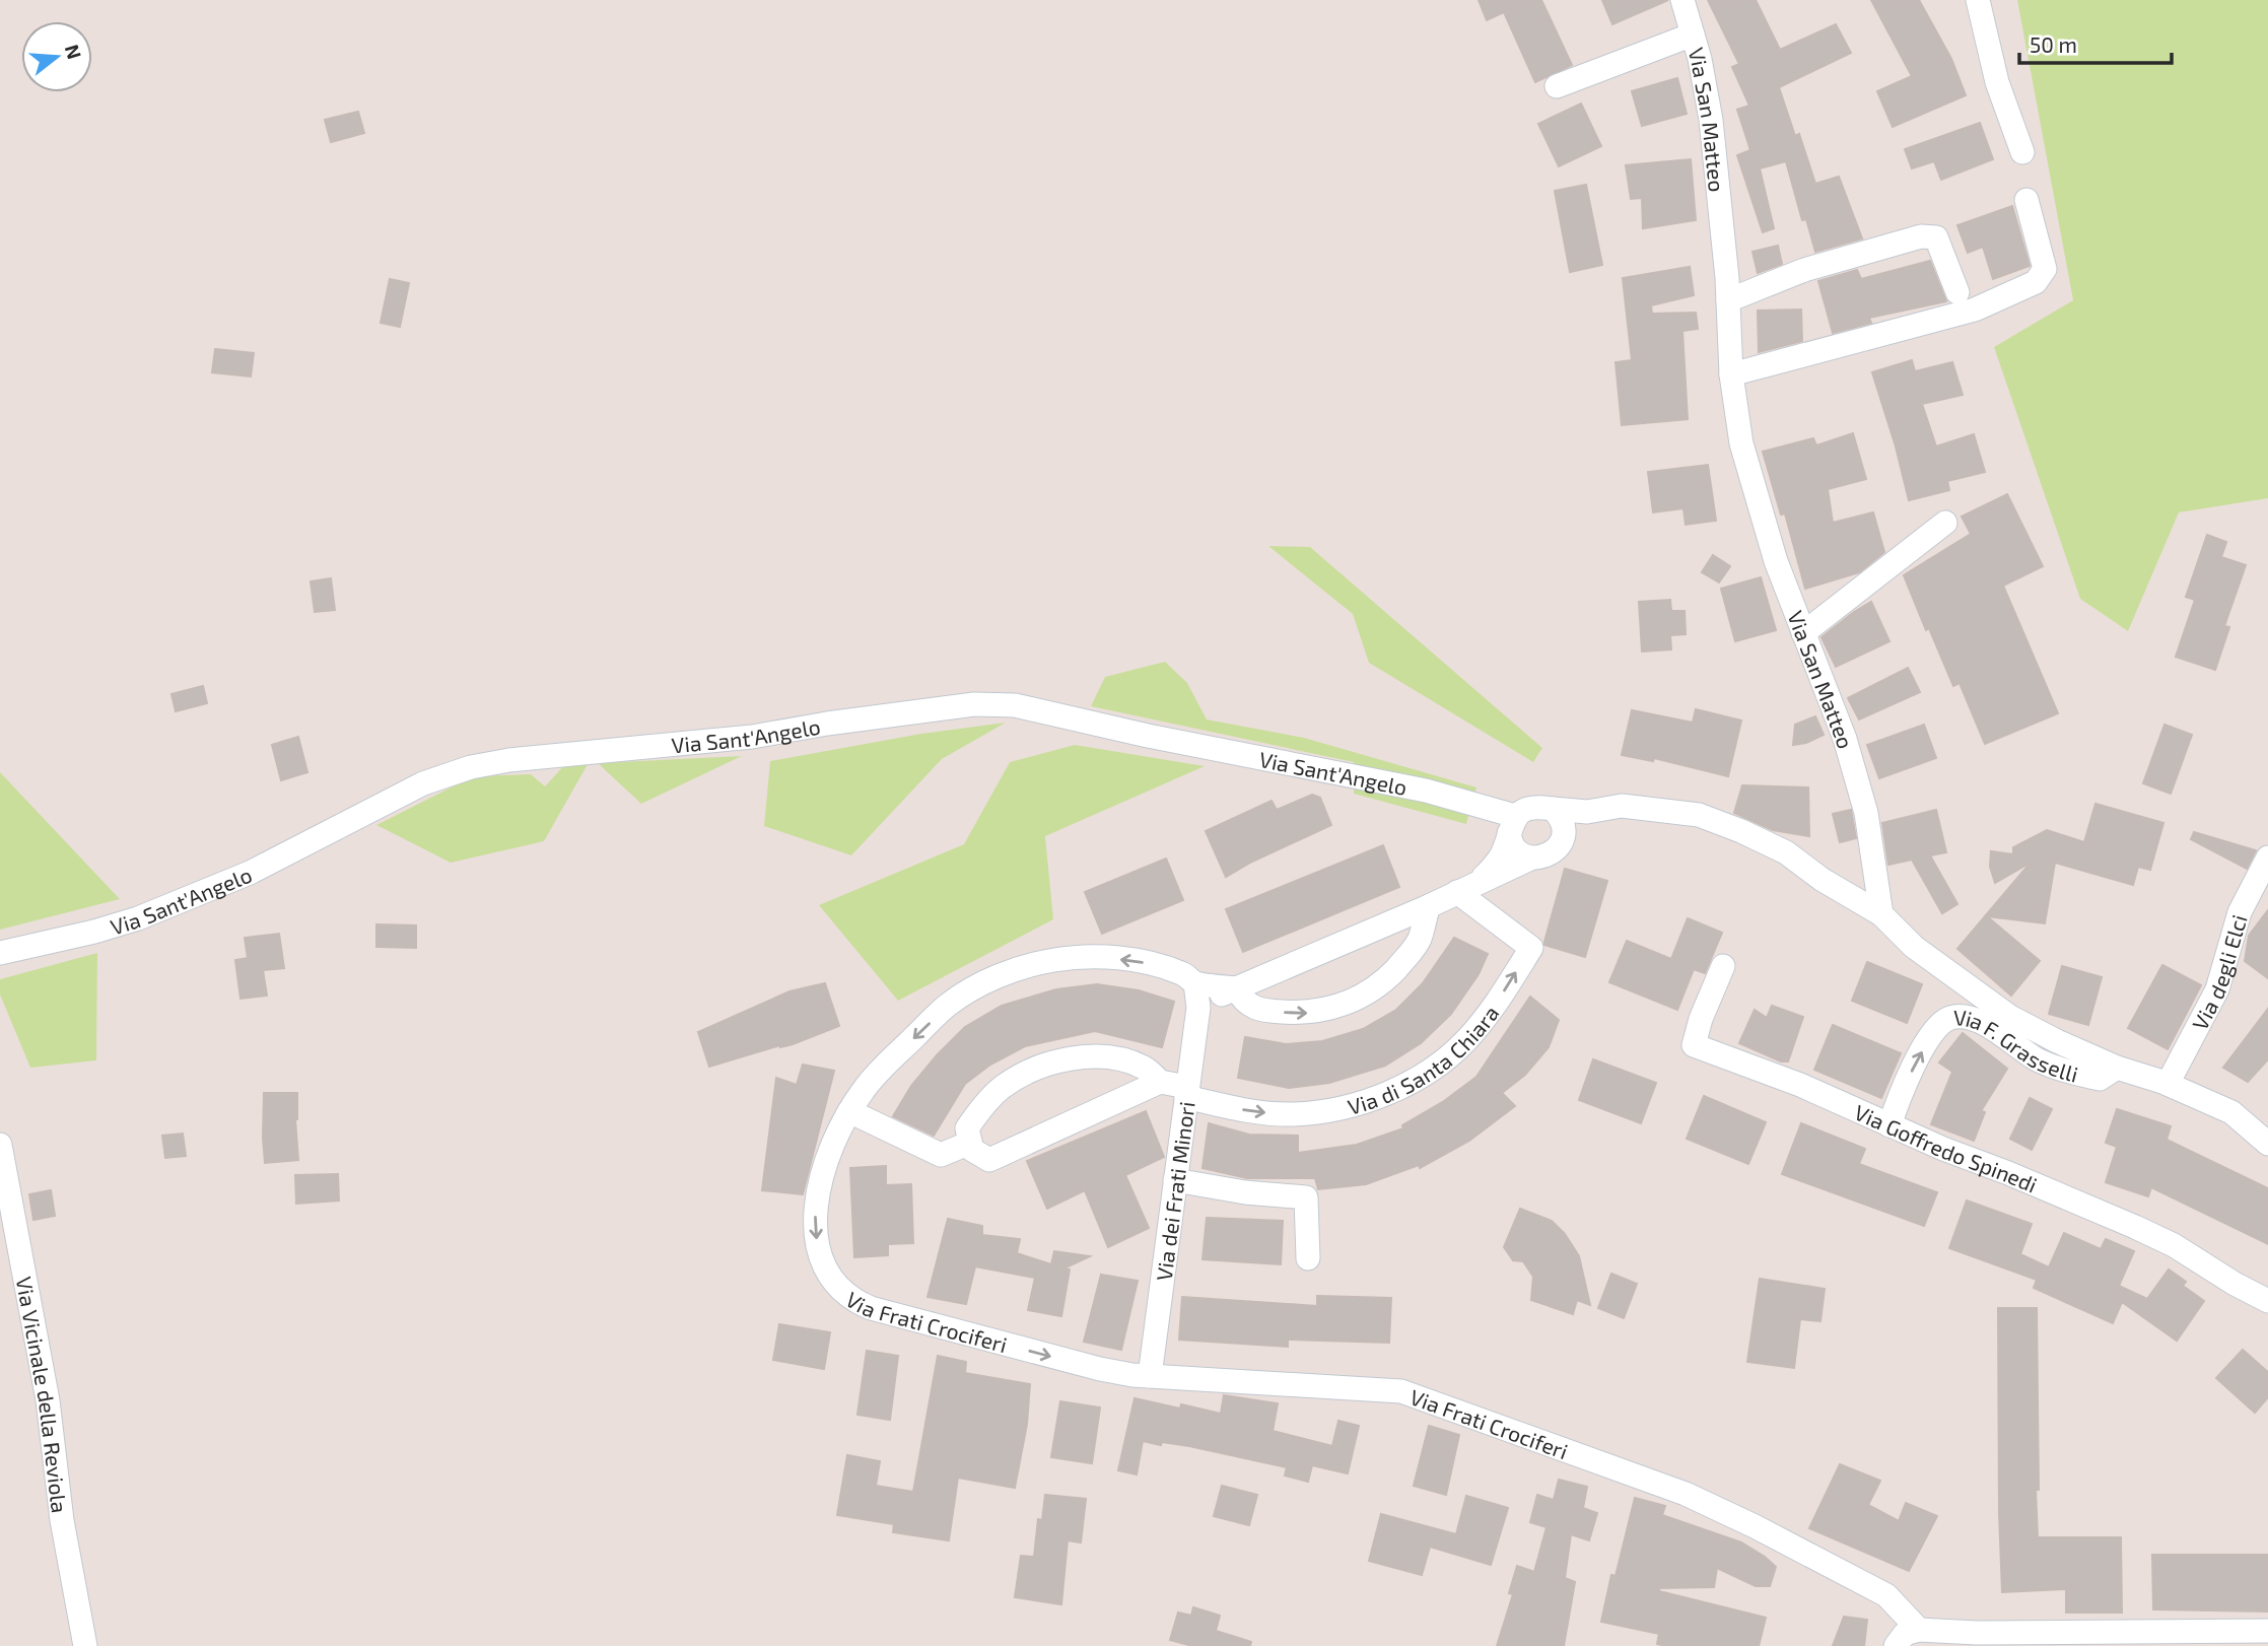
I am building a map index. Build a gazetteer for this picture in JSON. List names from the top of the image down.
{
  "streets": {
    "street": [
      "Via San Matteo",
      "Via Sant'Angelo",
      "Via degli Elci",
      "Via F. Grasselli",
      "Via di Santa Chiara",
      "Via Goffredo Spinedi",
      "Via dei Frati Minori",
      "Via Frati Crociferi",
      "Via Vicinale della Reviola"
    ]
  },
  "crossings": [
    ["Via San Matteo", "Via Sant'Angelo"],
    ["Via F. Grasselli", "Via Goffredo Spinedi"],
    ["Via di Santa Chiara", "Via dei Frati Minori"],
    ["Via dei Frati Minori", "Via Frati Crociferi"]
  ],
  "scale_bar": "50 m",
  "north": "right"
}
